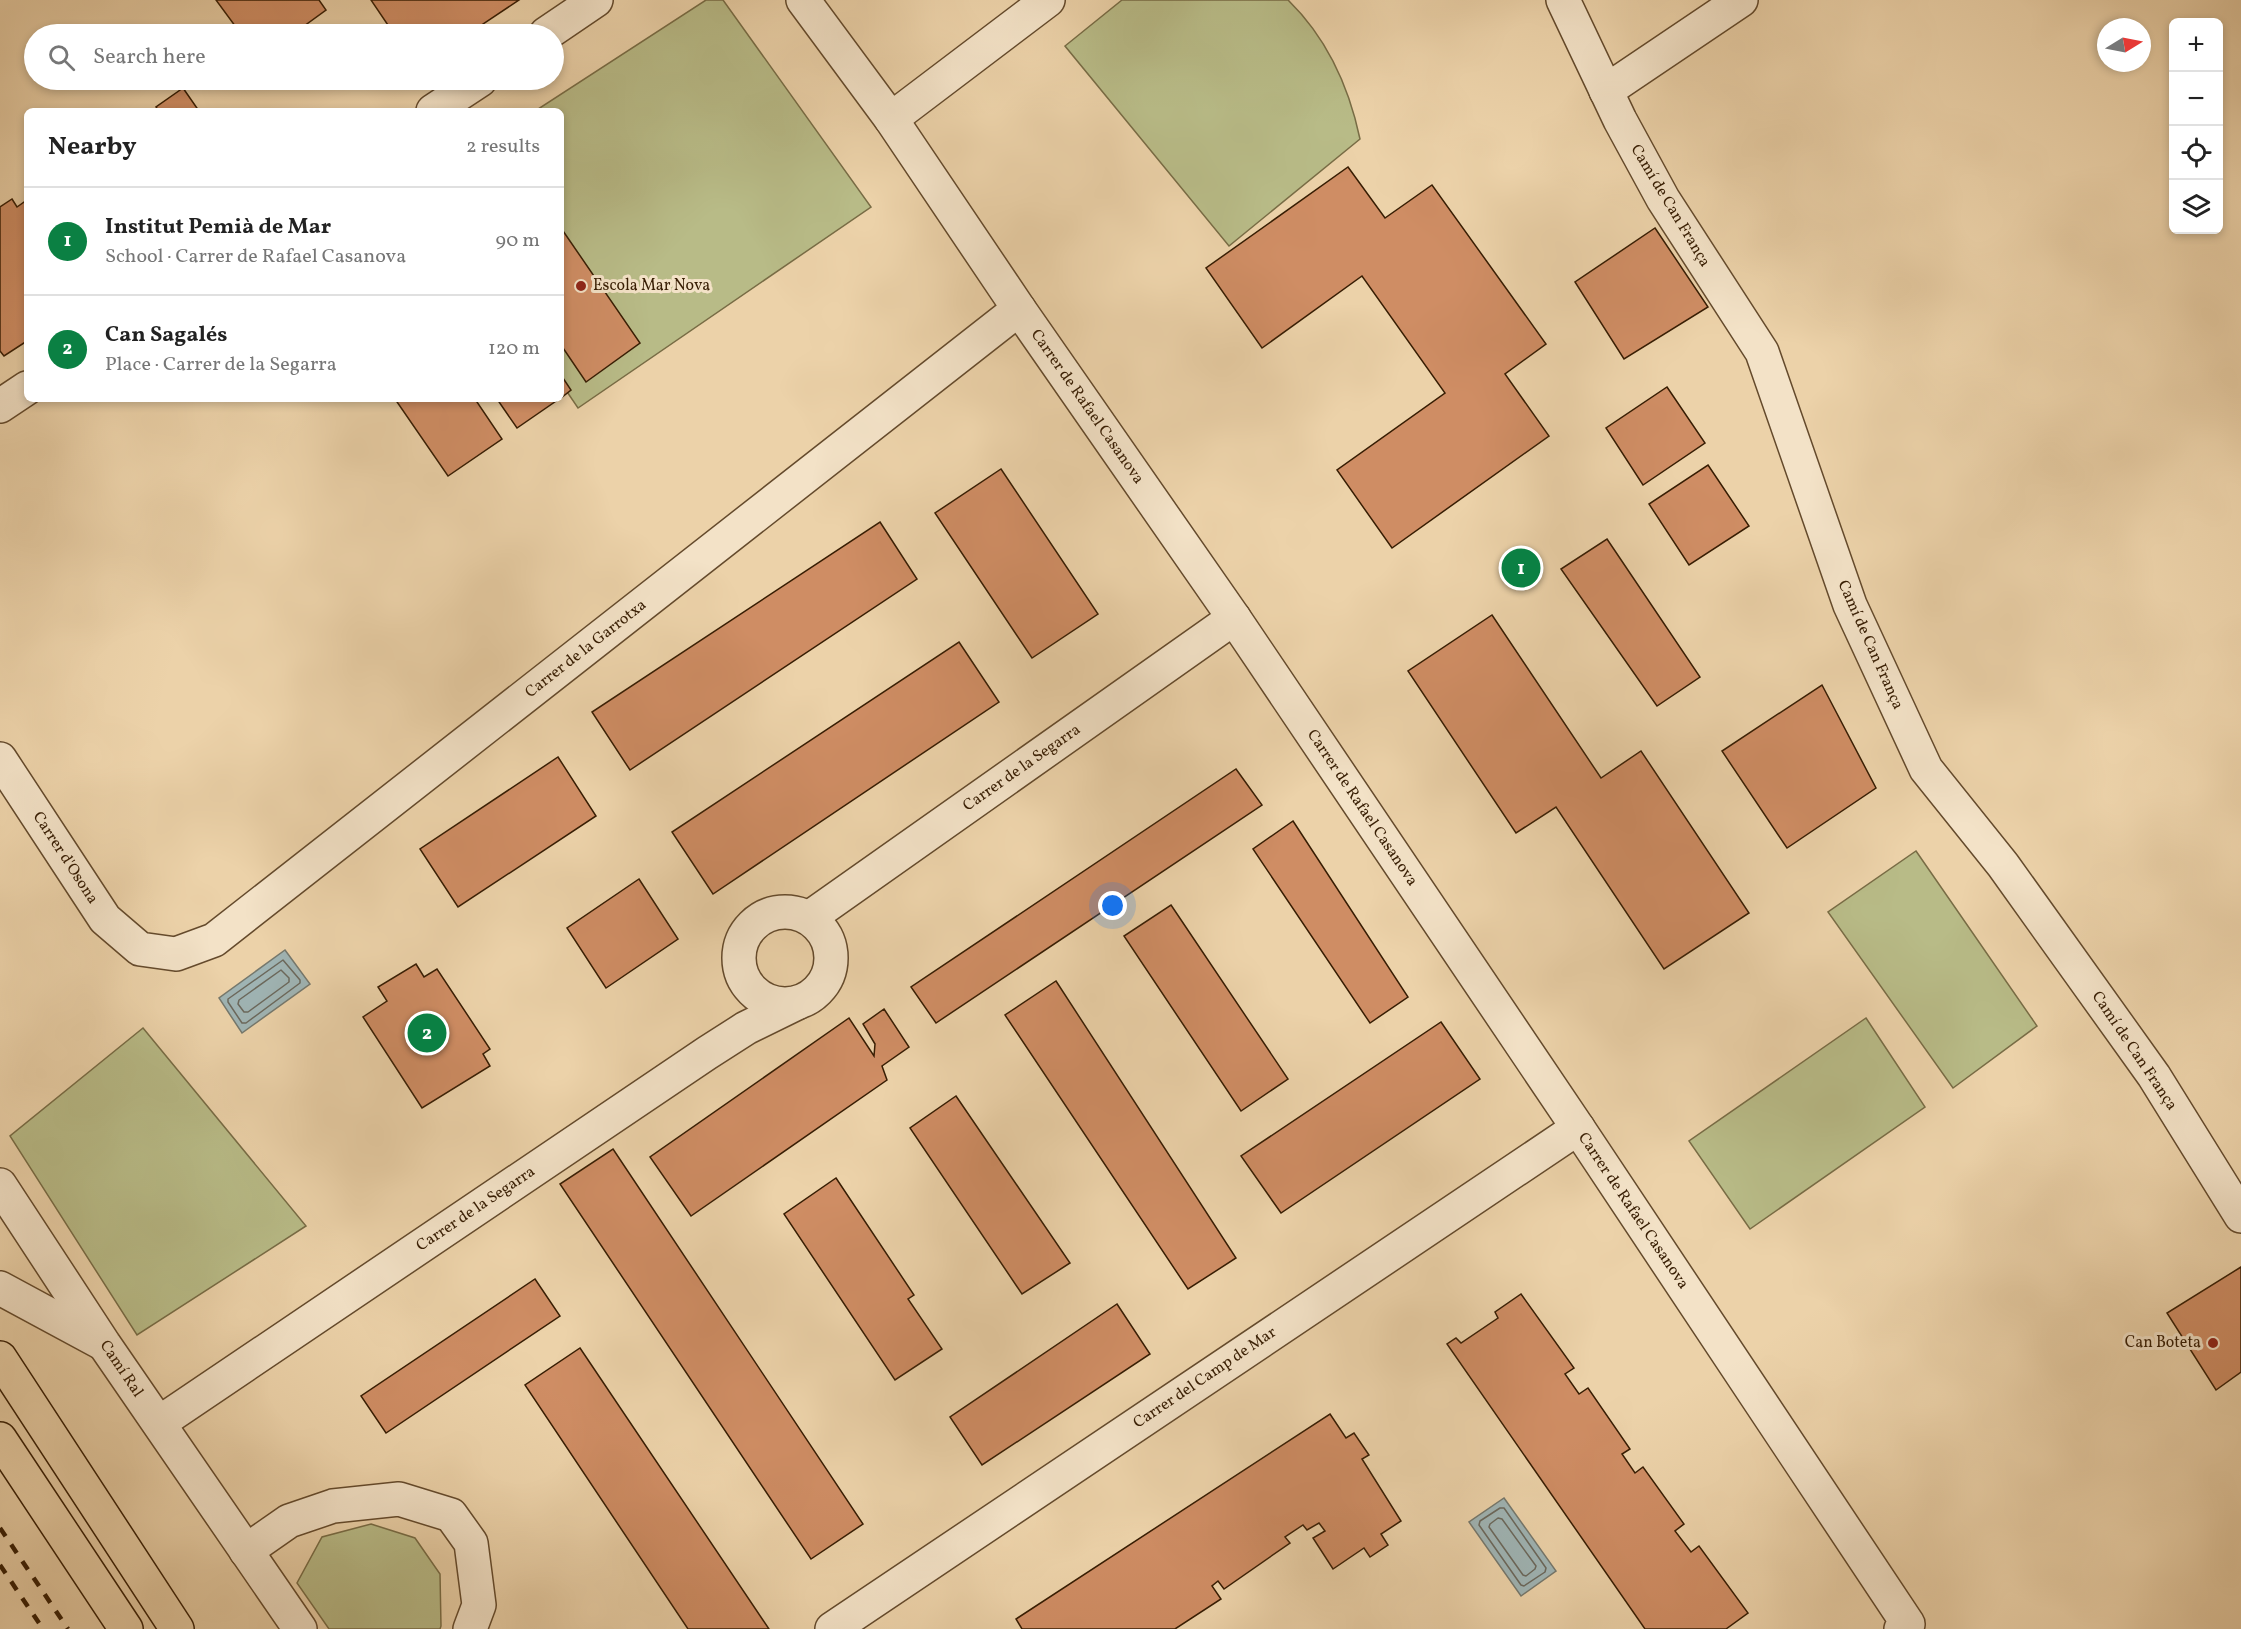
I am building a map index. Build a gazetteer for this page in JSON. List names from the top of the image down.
{
  "streets": {
    "street": [
      "Camí de Can França",
      "Carrer de Rafael Casanova",
      "Carrer de la Garrotxa",
      "Carrer de la Segarra",
      "Carrer d'Osona",
      "Camí Ral",
      "Carrer del Camp de Mar"
    ]
  },
  "crossings": [
    ["Carrer de Rafael Casanova", "Carrer de la Garrotxa"],
    ["Carrer de Rafael Casanova", "Carrer de la Segarra"],
    ["Carrer de Rafael Casanova", "Carrer del Camp de Mar"],
    ["Carrer de la Garrotxa", "Carrer d'Osona"],
    ["Carrer de la Segarra", "Camí Ral"]
  ],
  "places": ["Escola Mar Nova", "Can Boteta"],
  "north": "right",
  "page": {
    "map_buttons": ["+", "−"],
    "search": "Search here",
    "heading": ["Nearby", "2 results"],
    "list": [
      {
        "mark": "1",
        "name": "Institut Pemià de Mar",
        "note": "School · Carrer de Rafael Casanova",
        "value": "90 m"
      },
      {
        "mark": "2",
        "name": "Can Sagalés",
        "note": "Place · Carrer de la Segarra",
        "value": "120 m"
      }
    ],
    "pins": ["1", "2"]
  }
}
